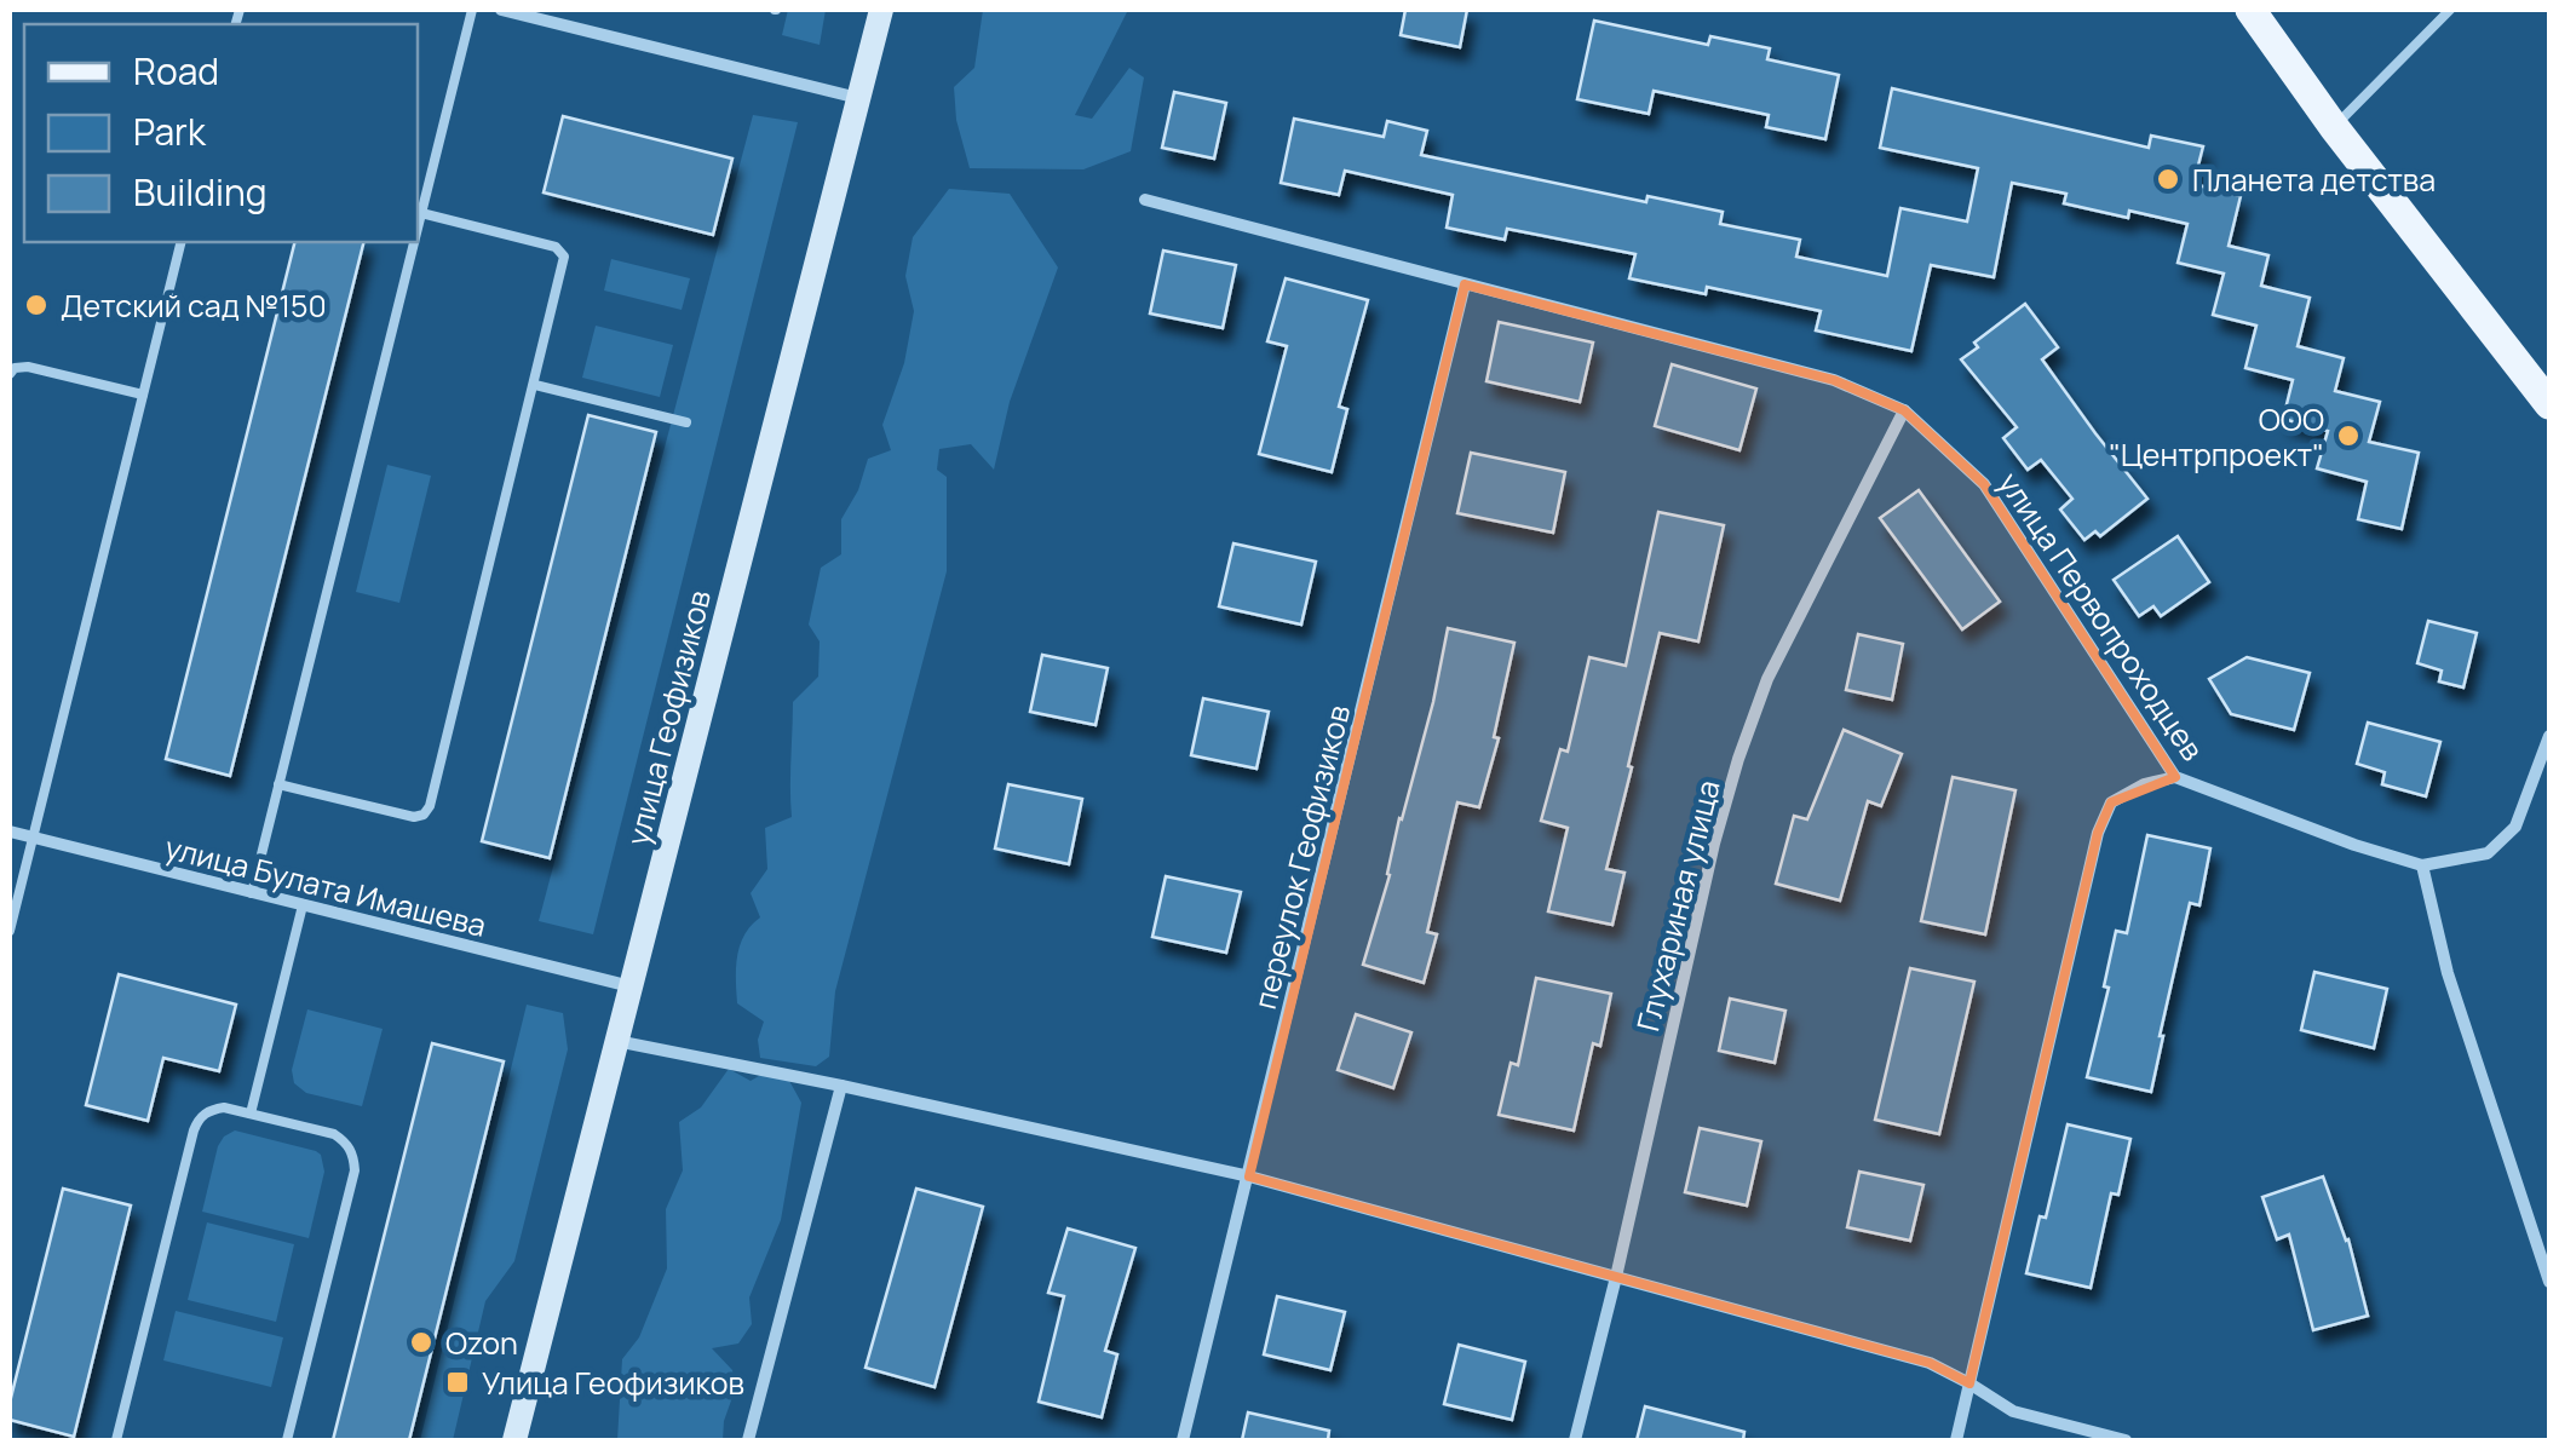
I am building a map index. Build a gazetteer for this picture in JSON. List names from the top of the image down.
{
  "streets": {
    "street": [
      "улица Первопроходцев",
      "улица Геофизиков",
      "переулок Геофизиков",
      "улица Булата Имашева",
      "Глухариная улица"
    ]
  },
  "crossings": [
    ["улица Первопроходцев", "переулок Геофизиков"],
    ["улица Первопроходцев", "Глухариная улица"],
    ["улица Геофизиков", "улица Булата Имашева"]
  ],
  "places": {
    "other": [
      "Планета детства",
      "Детский сад №150",
      "ООО \"Центрпроект\"",
      "Ozon"
    ],
    "transit": ["Улица Геофизиков"]
  },
  "legend": ["Road", "Park", "Building"]
}
